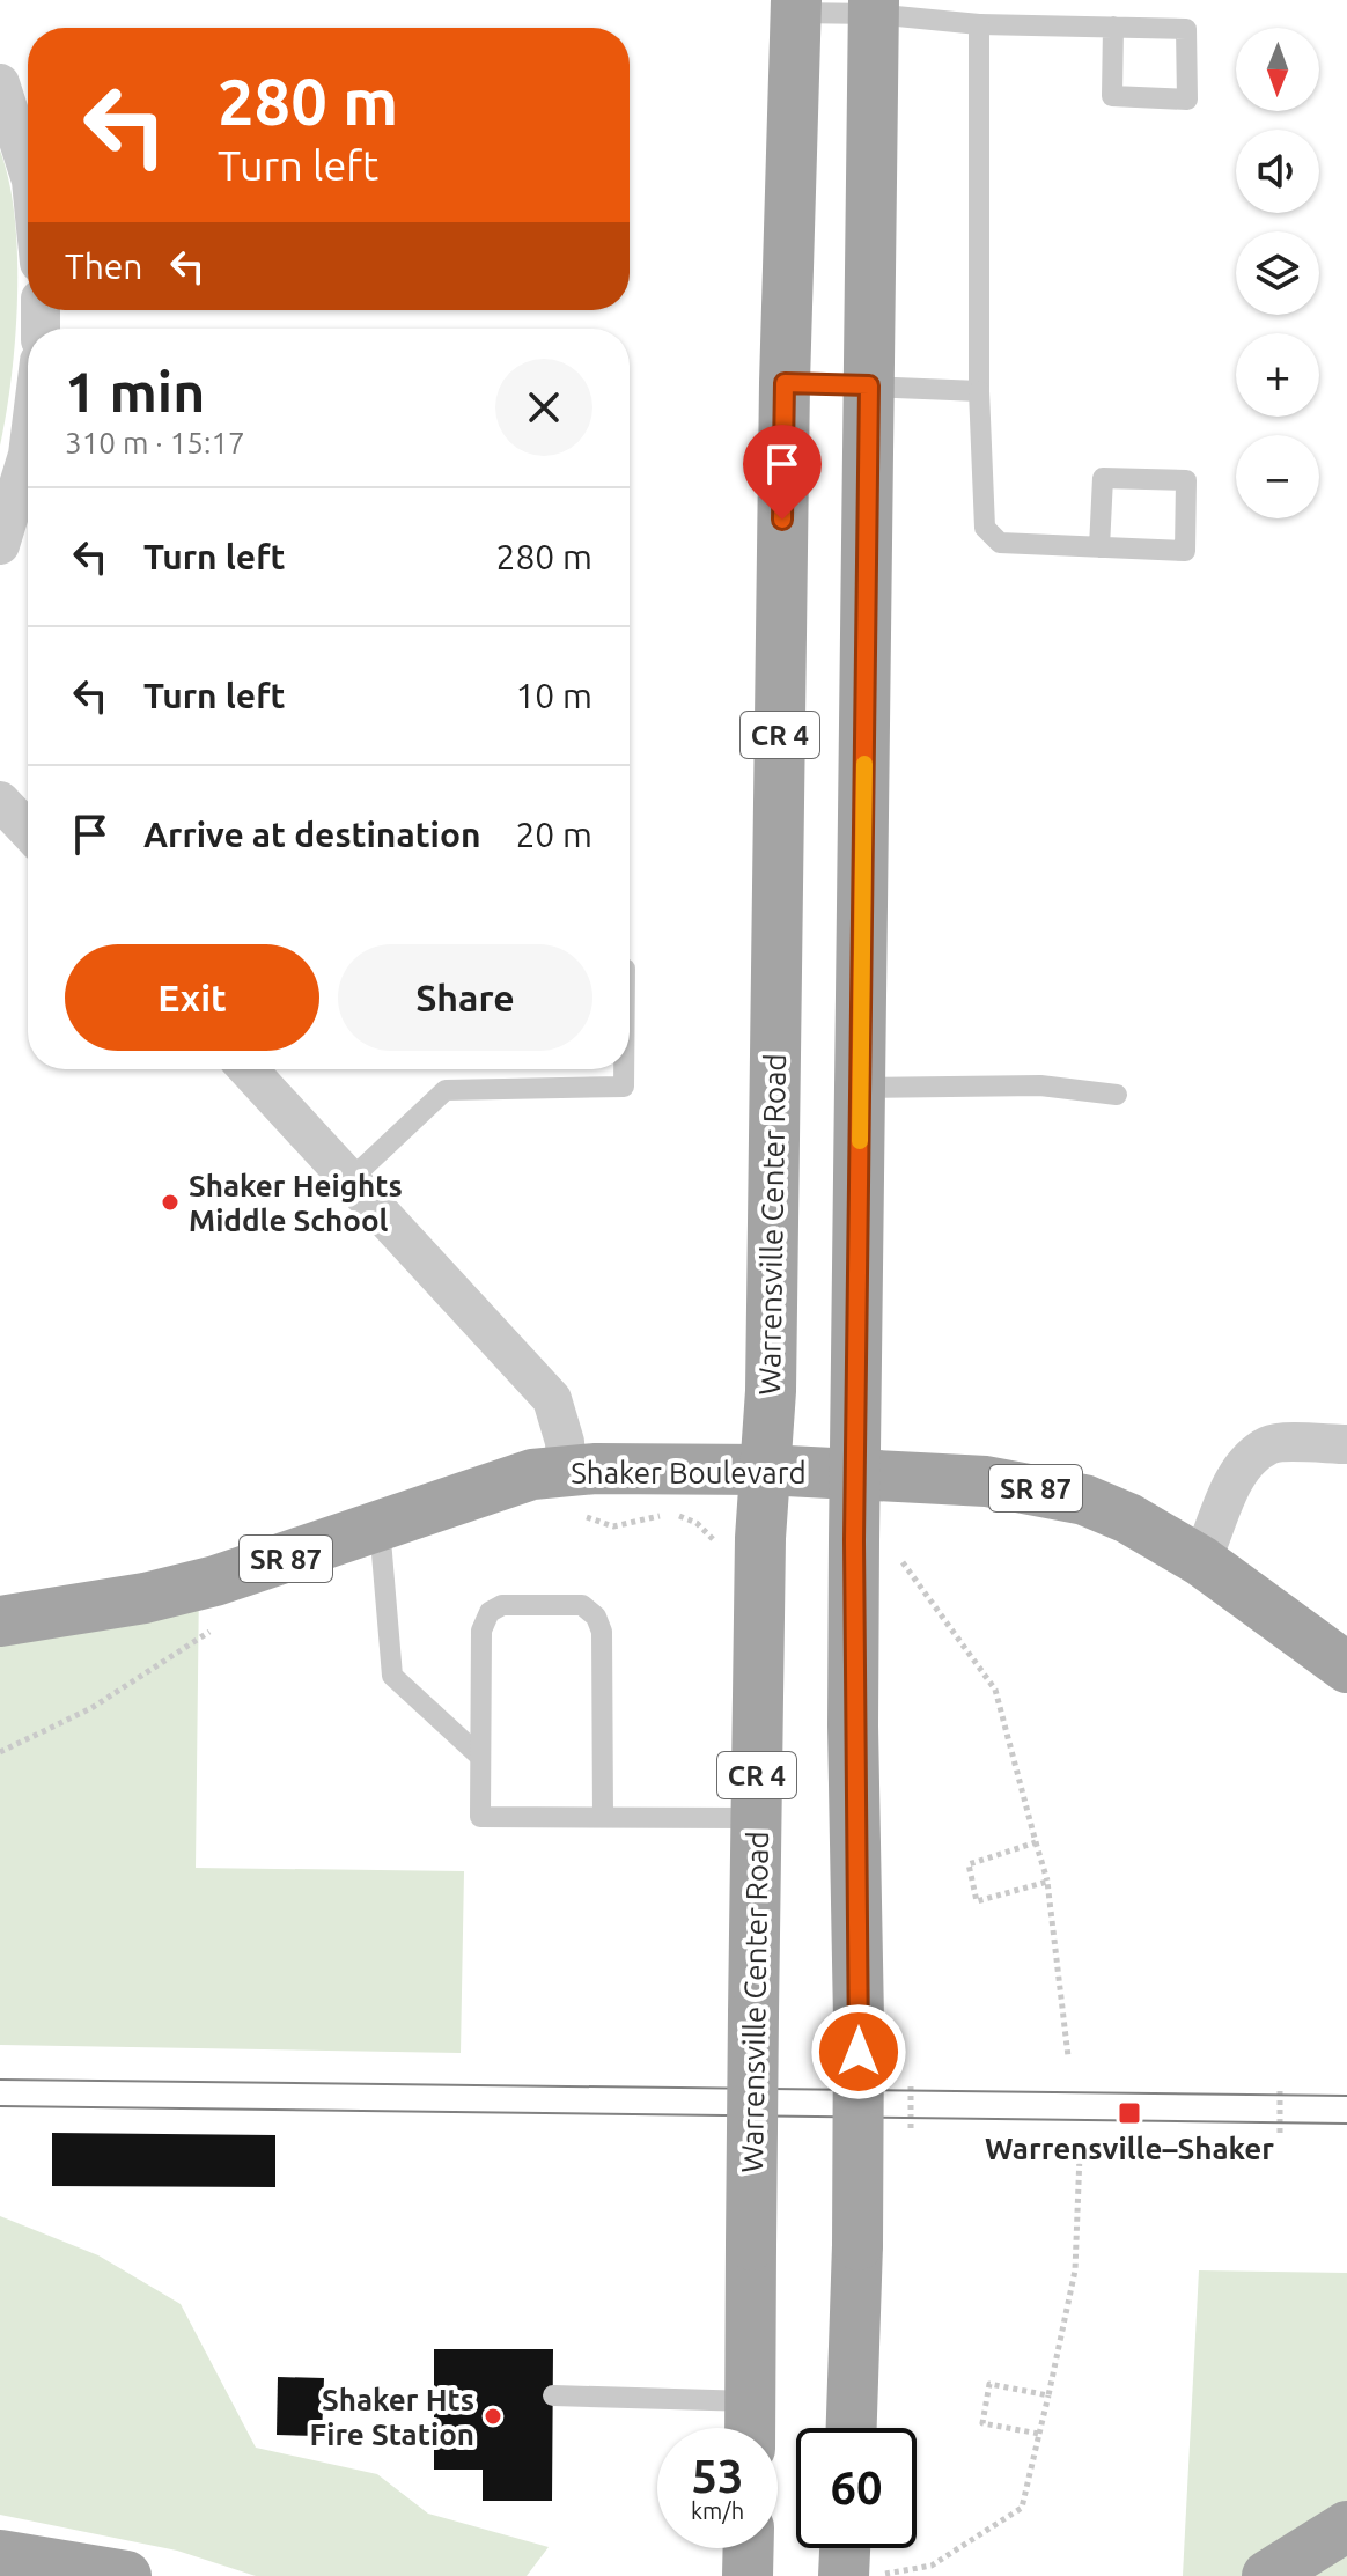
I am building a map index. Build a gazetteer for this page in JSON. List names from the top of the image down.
{
  "streets": {
    "main road": [
      "CR 4",
      "Warrensville Center Road",
      "Shaker Boulevard",
      "SR 87"
    ]
  },
  "crossings": [
    ["Warrensville Center Road", "Shaker Boulevard"]
  ],
  "places": {
    "other": ["Shaker Heights Middle School", "Shaker Hts Fire Station"],
    "transit": ["Warrensville–Shaker"]
  },
  "north": "bottom",
  "page": {
    "map_buttons": ["+", "−"],
    "turn": ["280 m", "Turn left"],
    "then": "Then",
    "heading": ["1 min", "310 m · 15:17"],
    "list": [
      {
        "name": "Turn left",
        "value": "280 m"
      },
      {
        "name": "Turn left",
        "value": "10 m"
      },
      {
        "name": "Arrive at destination",
        "value": "20 m"
      }
    ],
    "buttons": ["Exit", "Share"],
    "speed": "53 km/h",
    "limit": "60"
  }
}
